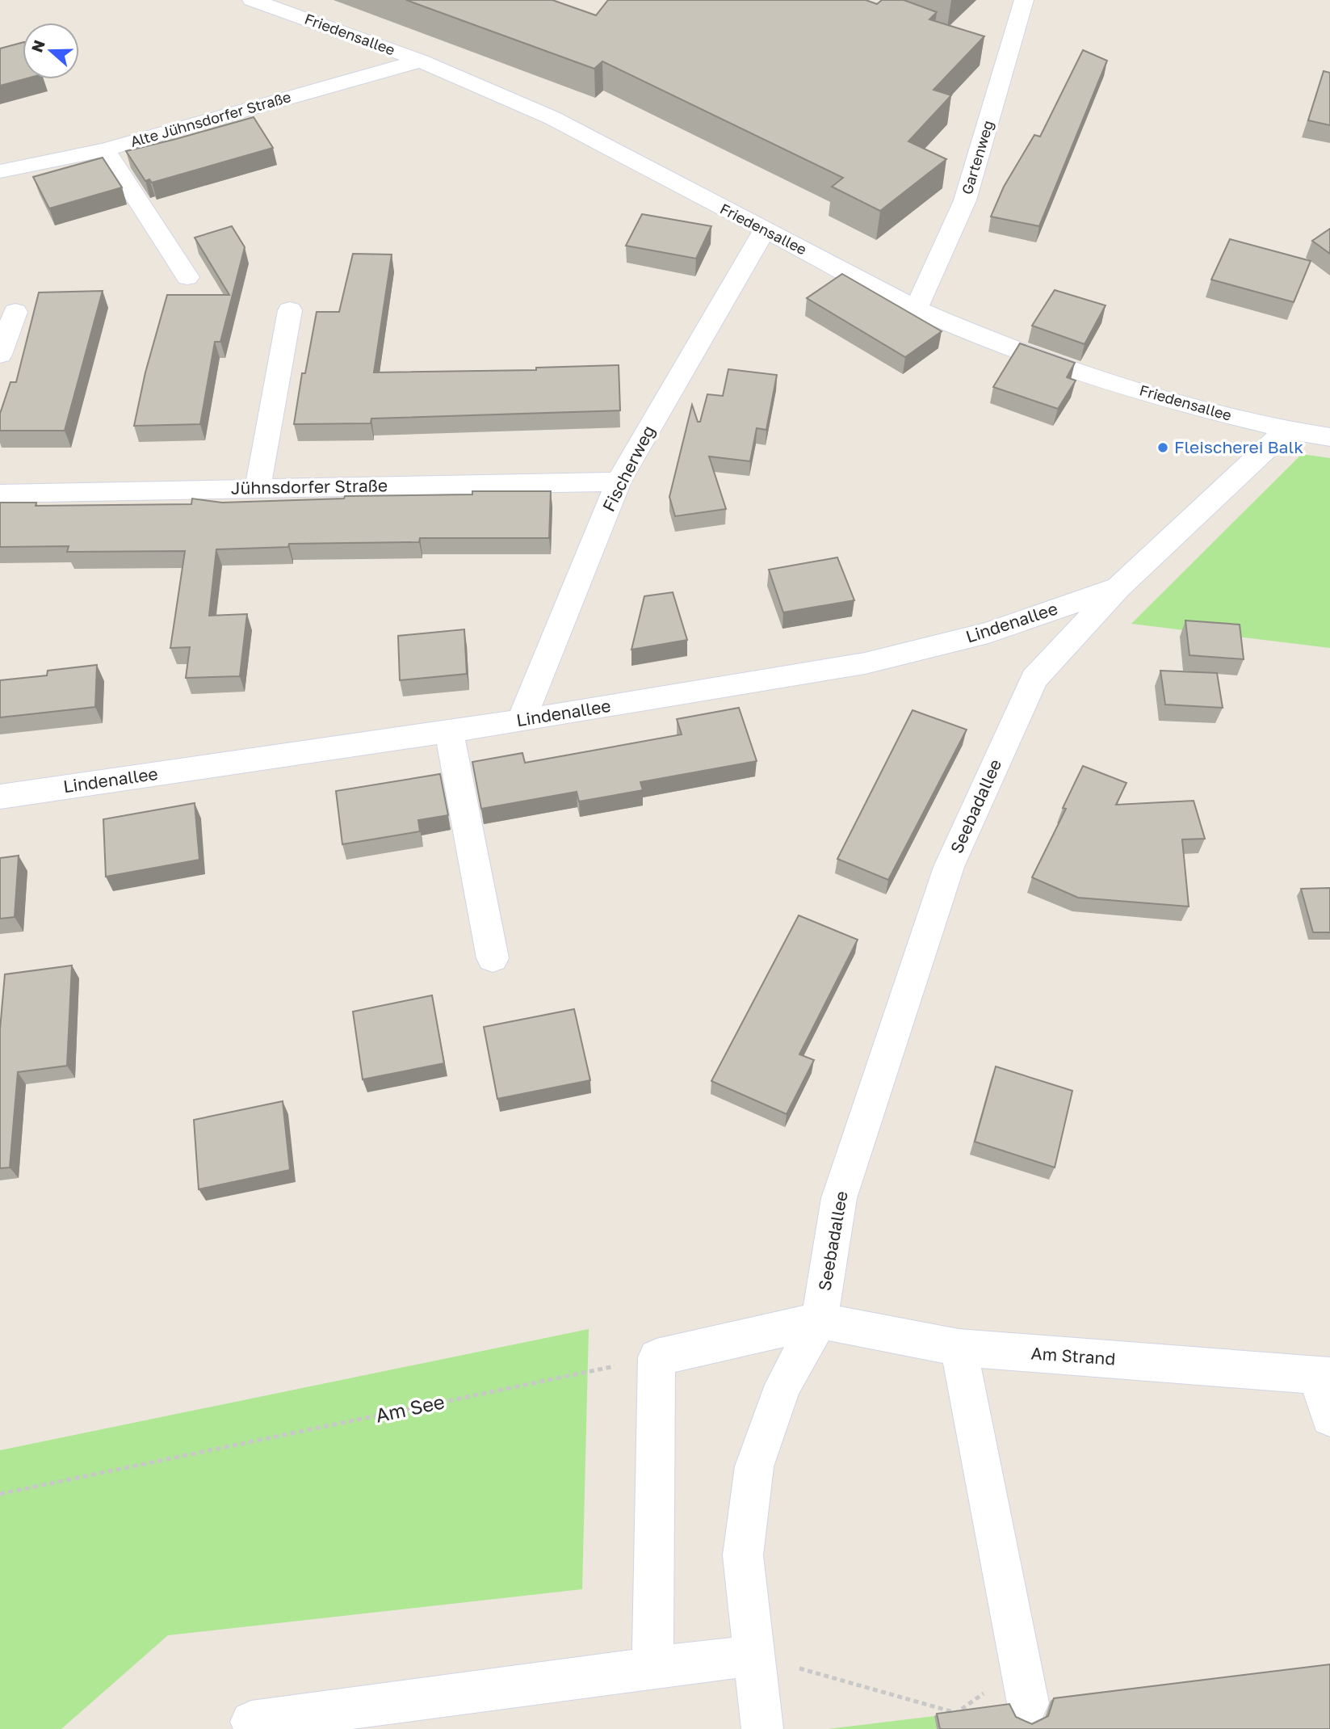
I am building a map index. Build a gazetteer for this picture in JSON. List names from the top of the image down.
{
  "streets": {
    "street": [
      "Friedensallee",
      "Alte Jühnsdorfer Straße",
      "Gartenweg",
      "Fischerweg",
      "Jühnsdorfer Straße",
      "Lindenallee",
      "Seebadallee",
      "Am Strand"
    ],
    "path": ["Am See"]
  },
  "crossings": [
    ["Friedensallee", "Alte Jühnsdorfer Straße"],
    ["Friedensallee", "Gartenweg"],
    ["Friedensallee", "Fischerweg"],
    ["Friedensallee", "Seebadallee"],
    ["Fischerweg", "Jühnsdorfer Straße"],
    ["Fischerweg", "Lindenallee"],
    ["Lindenallee", "Seebadallee"],
    ["Seebadallee", "Am Strand"]
  ],
  "places": ["Fleischerei Balk"],
  "north": "left"
}
